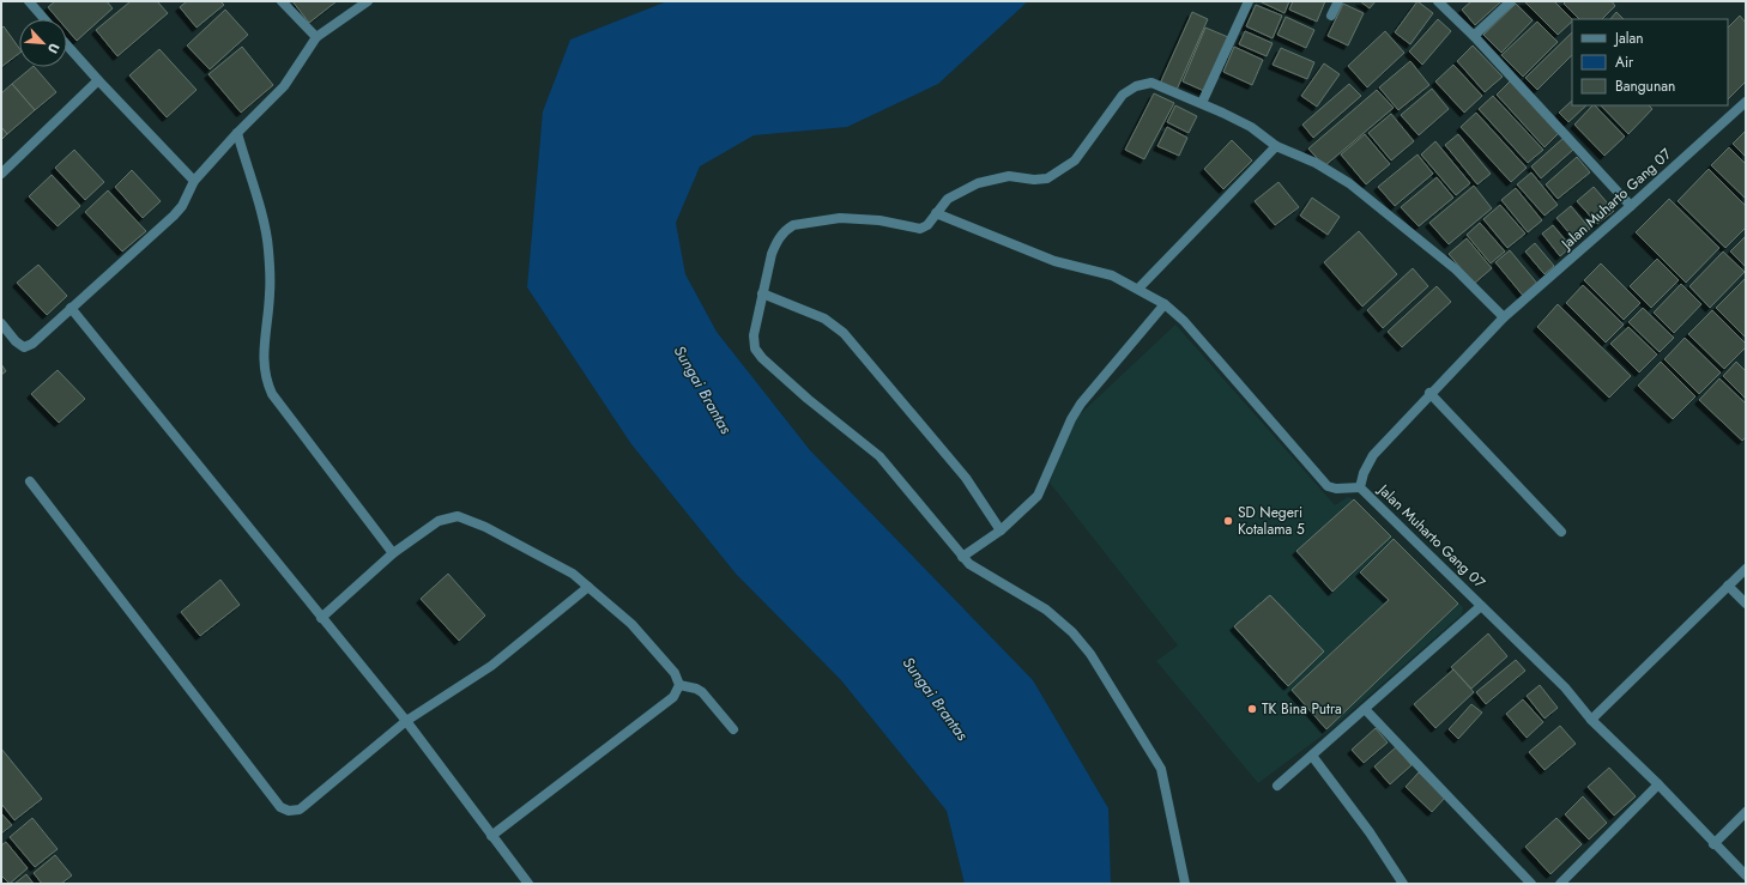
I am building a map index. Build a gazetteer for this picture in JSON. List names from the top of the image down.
{
  "streets": {
    "street": ["Jalan Muharto Gang 07"]
  },
  "water": ["Sungai Brantas"],
  "places": ["SD Negeri Kotalama 5", "TK Bina Putra"],
  "legend": ["Jalan", "Air", "Bangunan"],
  "north": "bottom right"
}
